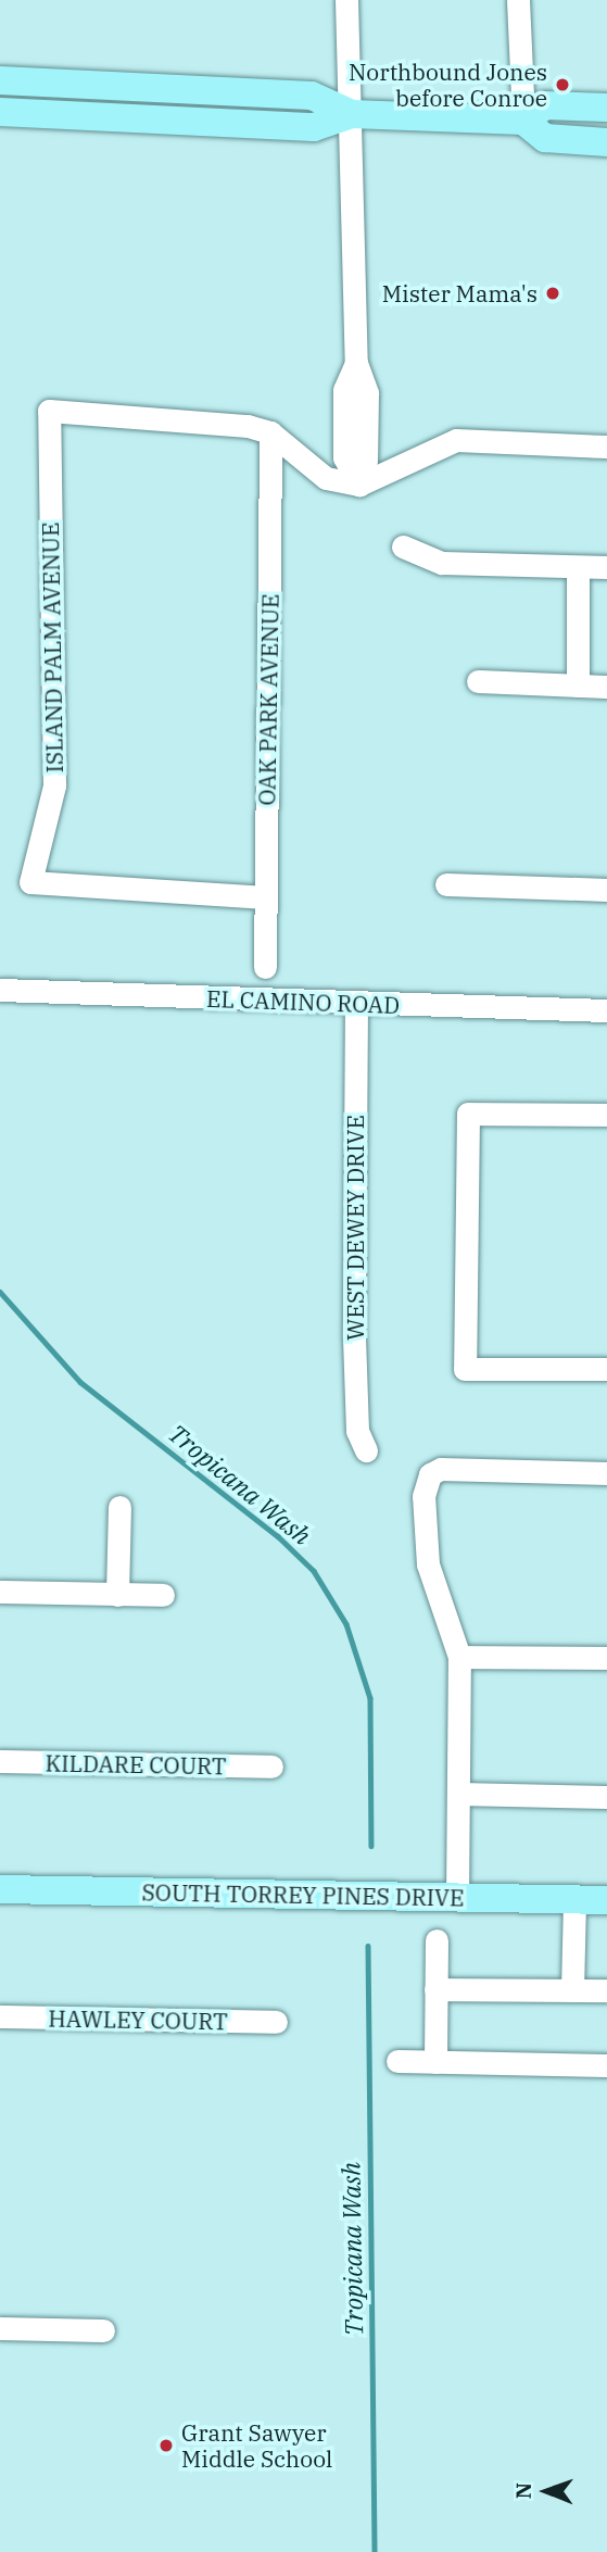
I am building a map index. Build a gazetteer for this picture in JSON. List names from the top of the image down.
{
  "streets": {
    "main road": ["SOUTH TORREY PINES DRIVE"],
    "street": [
      "ISLAND PALM AVENUE",
      "OAK PARK AVENUE",
      "EL CAMINO ROAD",
      "WEST DEWEY DRIVE",
      "KILDARE COURT",
      "HAWLEY COURT"
    ]
  },
  "crossings": [
    ["ISLAND PALM AVENUE", "OAK PARK AVENUE"],
    ["EL CAMINO ROAD", "WEST DEWEY DRIVE"]
  ],
  "water": ["Tropicana Wash"],
  "places": ["Northbound Jones before Conroe", "Mister Mama's", "Grant Sawyer Middle School"],
  "north": "left"
}
